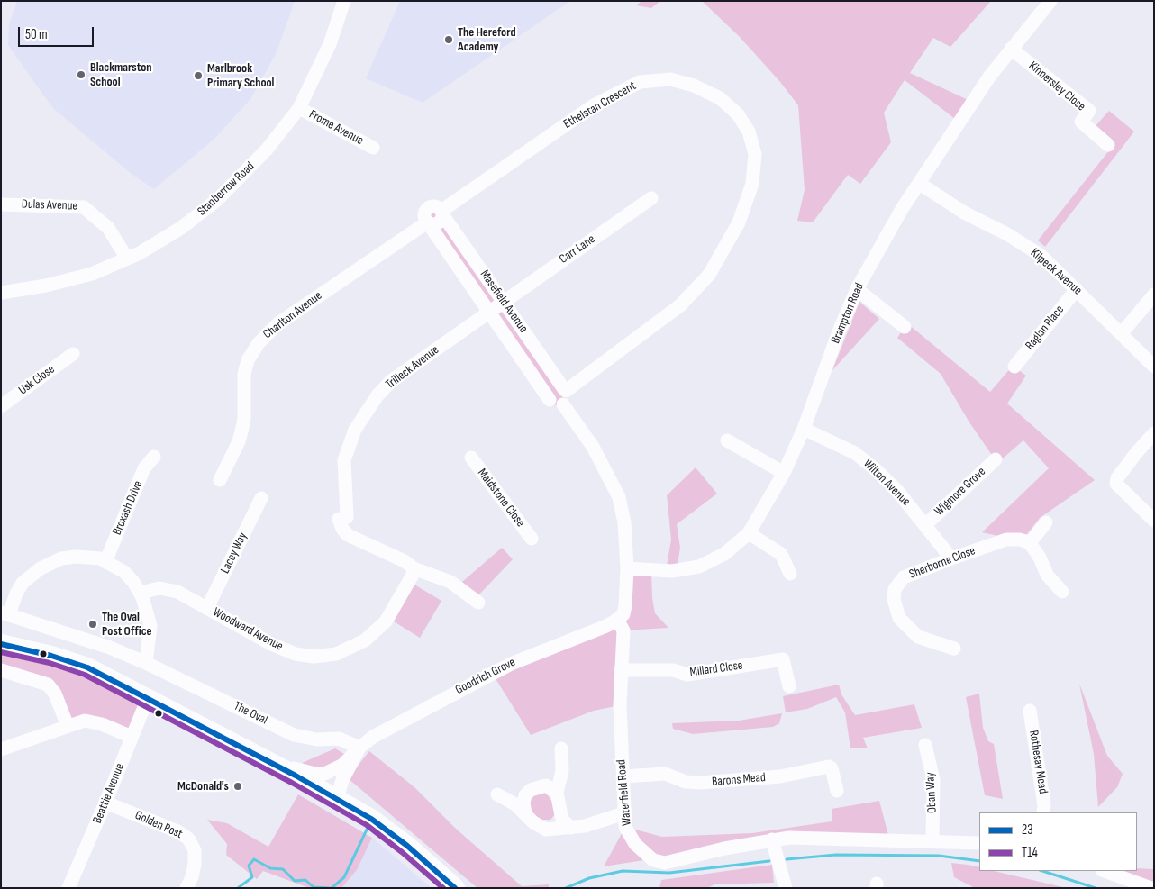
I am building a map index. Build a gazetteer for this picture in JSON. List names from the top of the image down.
{
  "streets": {
    "street": [
      "Kinnersley Close",
      "Ethelstan Crescent",
      "Frome Avenue",
      "Stanberrow Road",
      "Dulas Avenue",
      "Carr Lane",
      "Kilpeck Avenue",
      "Masefield Avenue",
      "Brampton Road",
      "Charlton Avenue",
      "Raglan Place",
      "Trilleck Avenue",
      "Usk Close",
      "Wilton Avenue",
      "Wigmore Grove",
      "Maidstone Close",
      "Broxash Drive",
      "Lacey Way",
      "Sherborne Close",
      "Woodward Avenue",
      "Millard Close",
      "Goodrich Grove",
      "The Oval",
      "Rothesay Mead",
      "Barons Mead",
      "Waterfield Road",
      "Oban Way",
      "Beattie Avenue",
      "Golden Post"
    ]
  },
  "crossings": [
    ["Kinnersley Close", "Brampton Road"],
    ["Ethelstan Crescent", "Masefield Avenue"],
    ["Ethelstan Crescent", "Charlton Avenue"],
    ["Frome Avenue", "Stanberrow Road"],
    ["Stanberrow Road", "Dulas Avenue"],
    ["Carr Lane", "Masefield Avenue"],
    ["Carr Lane", "Trilleck Avenue"],
    ["Kilpeck Avenue", "Brampton Road"],
    ["Kilpeck Avenue", "Raglan Place"],
    ["Masefield Avenue", "Charlton Avenue"],
    ["Masefield Avenue", "Trilleck Avenue"],
    ["Brampton Road", "Wilton Avenue"],
    ["Trilleck Avenue", "Woodward Avenue"],
    ["Wilton Avenue", "Wigmore Grove"],
    ["Wilton Avenue", "Sherborne Close"],
    ["Broxash Drive", "The Oval"],
    ["Lacey Way", "Woodward Avenue"],
    ["Woodward Avenue", "The Oval"],
    ["Millard Close", "Waterfield Road"],
    ["Goodrich Grove", "The Oval"],
    ["Goodrich Grove", "Waterfield Road"],
    ["Barons Mead", "Waterfield Road"],
    ["Waterfield Road", "Oban Way"],
    ["Beattie Avenue", "Golden Post"]
  ],
  "places": [
    "The Hereford Academy",
    "Blackmarston School",
    "Marlbrook Primary School",
    "The Oval Post Office",
    "McDonald's"
  ],
  "lines": ["transit line 23", "transit line T14"],
  "legend": ["23", "T14"],
  "scale_bar": "50 m"
}
